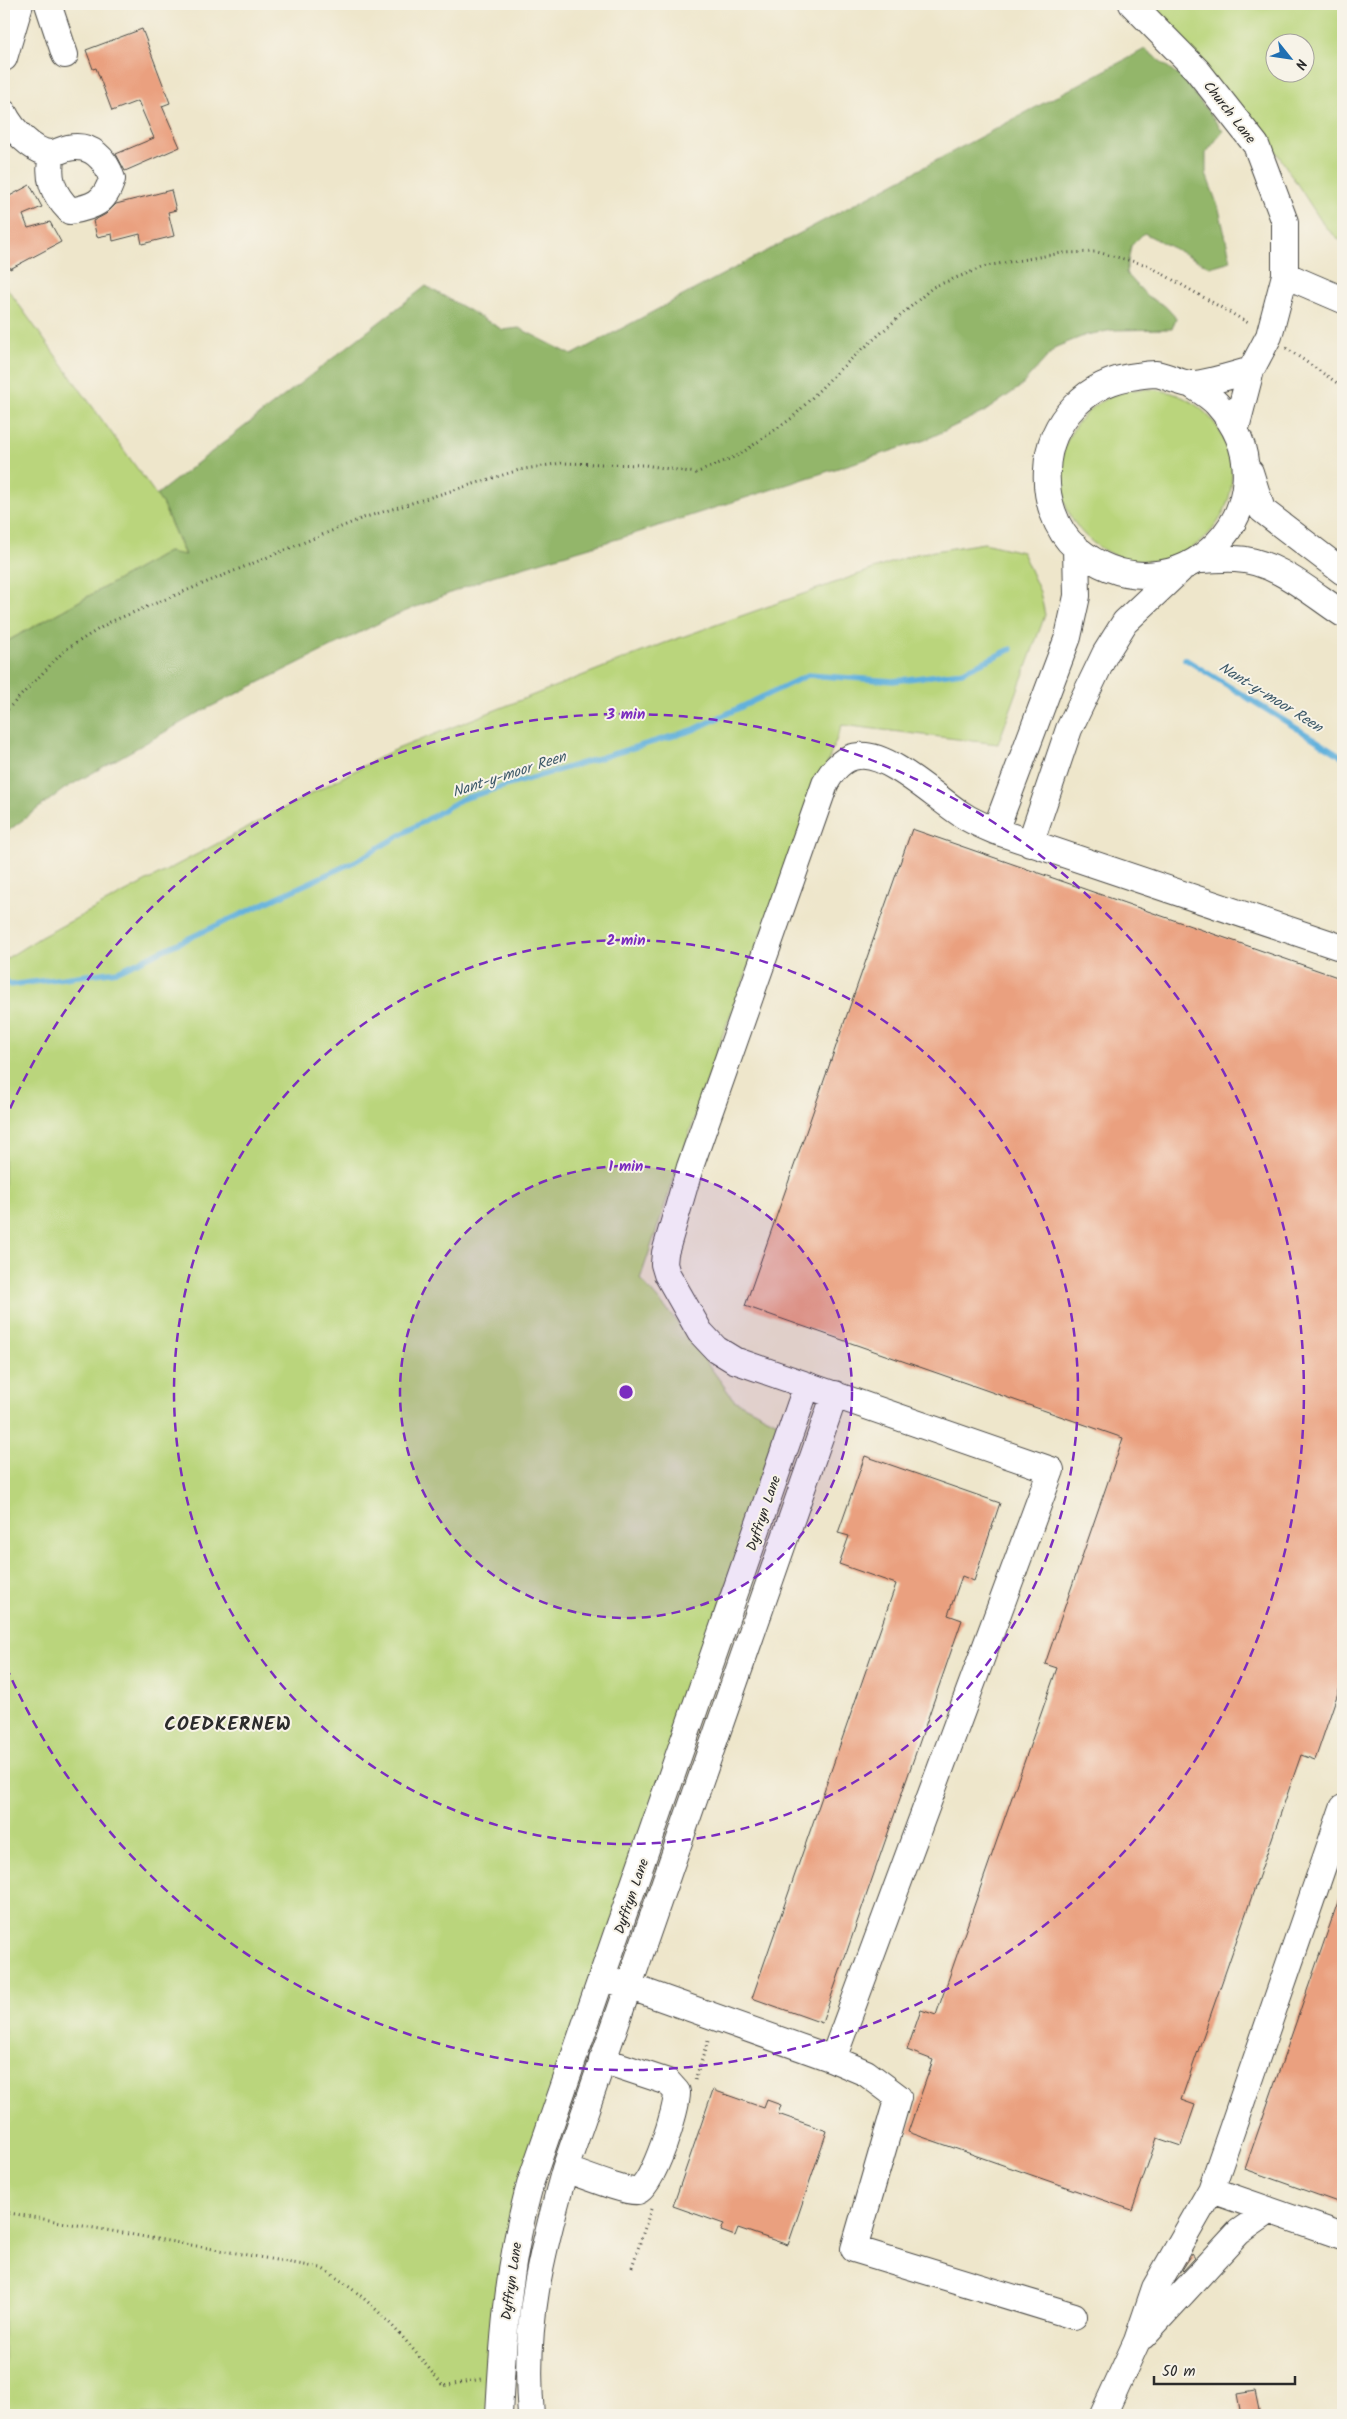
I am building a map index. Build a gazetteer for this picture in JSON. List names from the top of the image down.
{
  "streets": {
    "street": ["Church Lane", "Dyffryn Lane"]
  },
  "districts": ["COEDKERNEW"],
  "water": ["Nant-y-moor Reen"],
  "scale_bar": "50 m",
  "north": "bottom right",
  "rings": ["3 min", "2 min", "1 min"]
}
